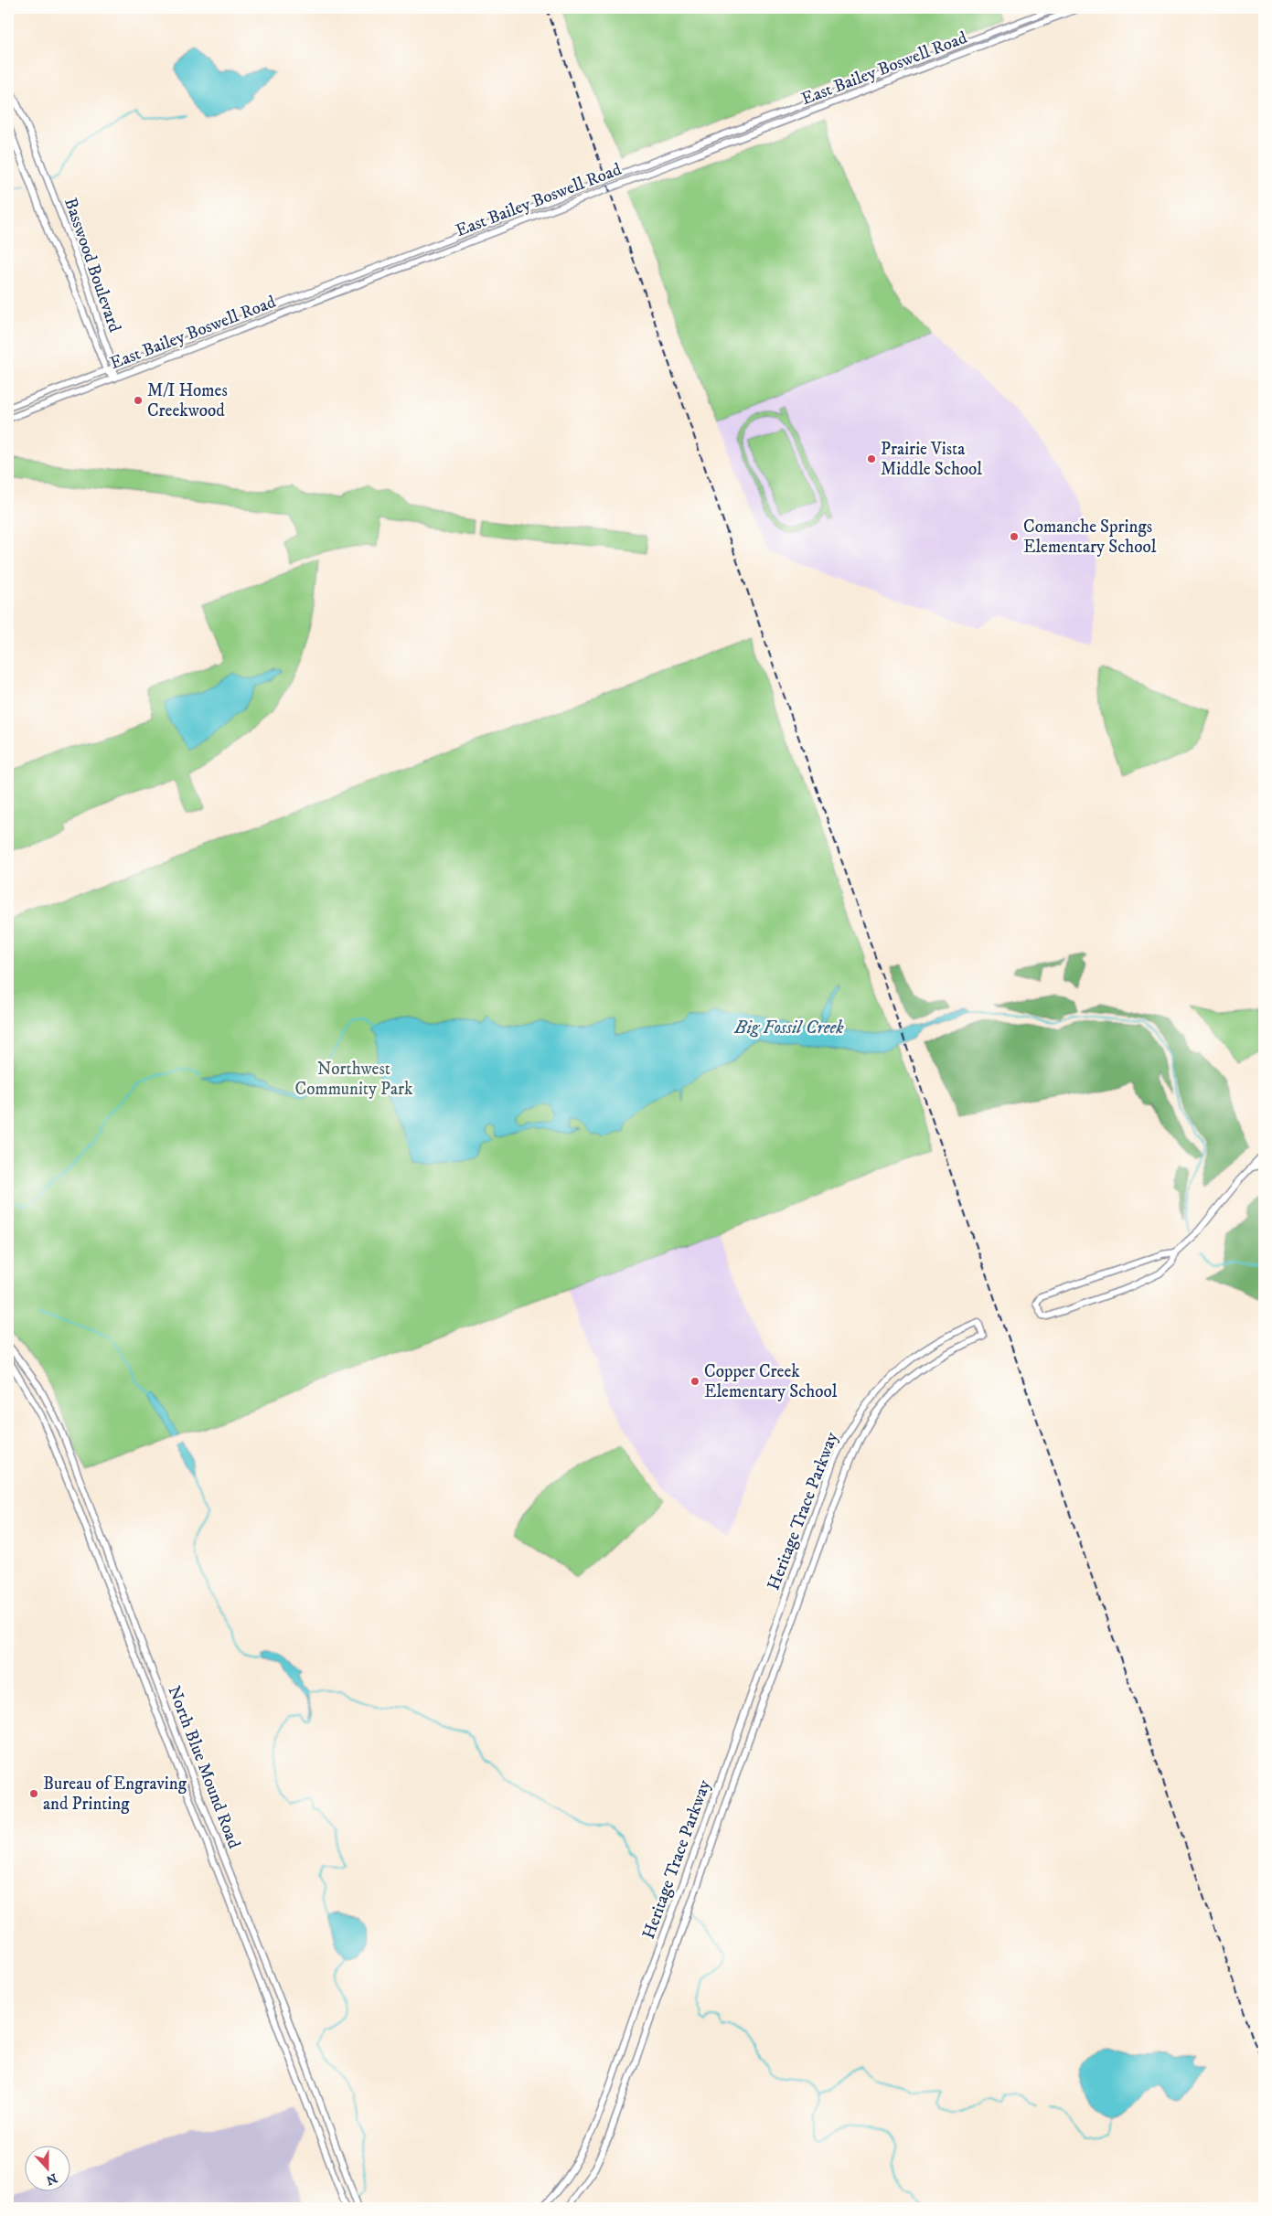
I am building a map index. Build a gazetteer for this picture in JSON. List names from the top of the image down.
{
  "streets": {
    "main road": [
      "East Bailey Boswell Road",
      "Basswood Boulevard",
      "Heritage Trace Parkway",
      "North Blue Mound Road"
    ]
  },
  "crossings": [
    ["East Bailey Boswell Road", "Basswood Boulevard"]
  ],
  "water": ["Big Fossil Creek"],
  "parks": ["Northwest Community Park"],
  "places": [
    "M/I Homes Creekwood",
    "Prairie Vista Middle School",
    "Comanche Springs Elementary School",
    "Copper Creek Elementary School",
    "Bureau of Engraving and Printing"
  ],
  "north": "bottom"
}
